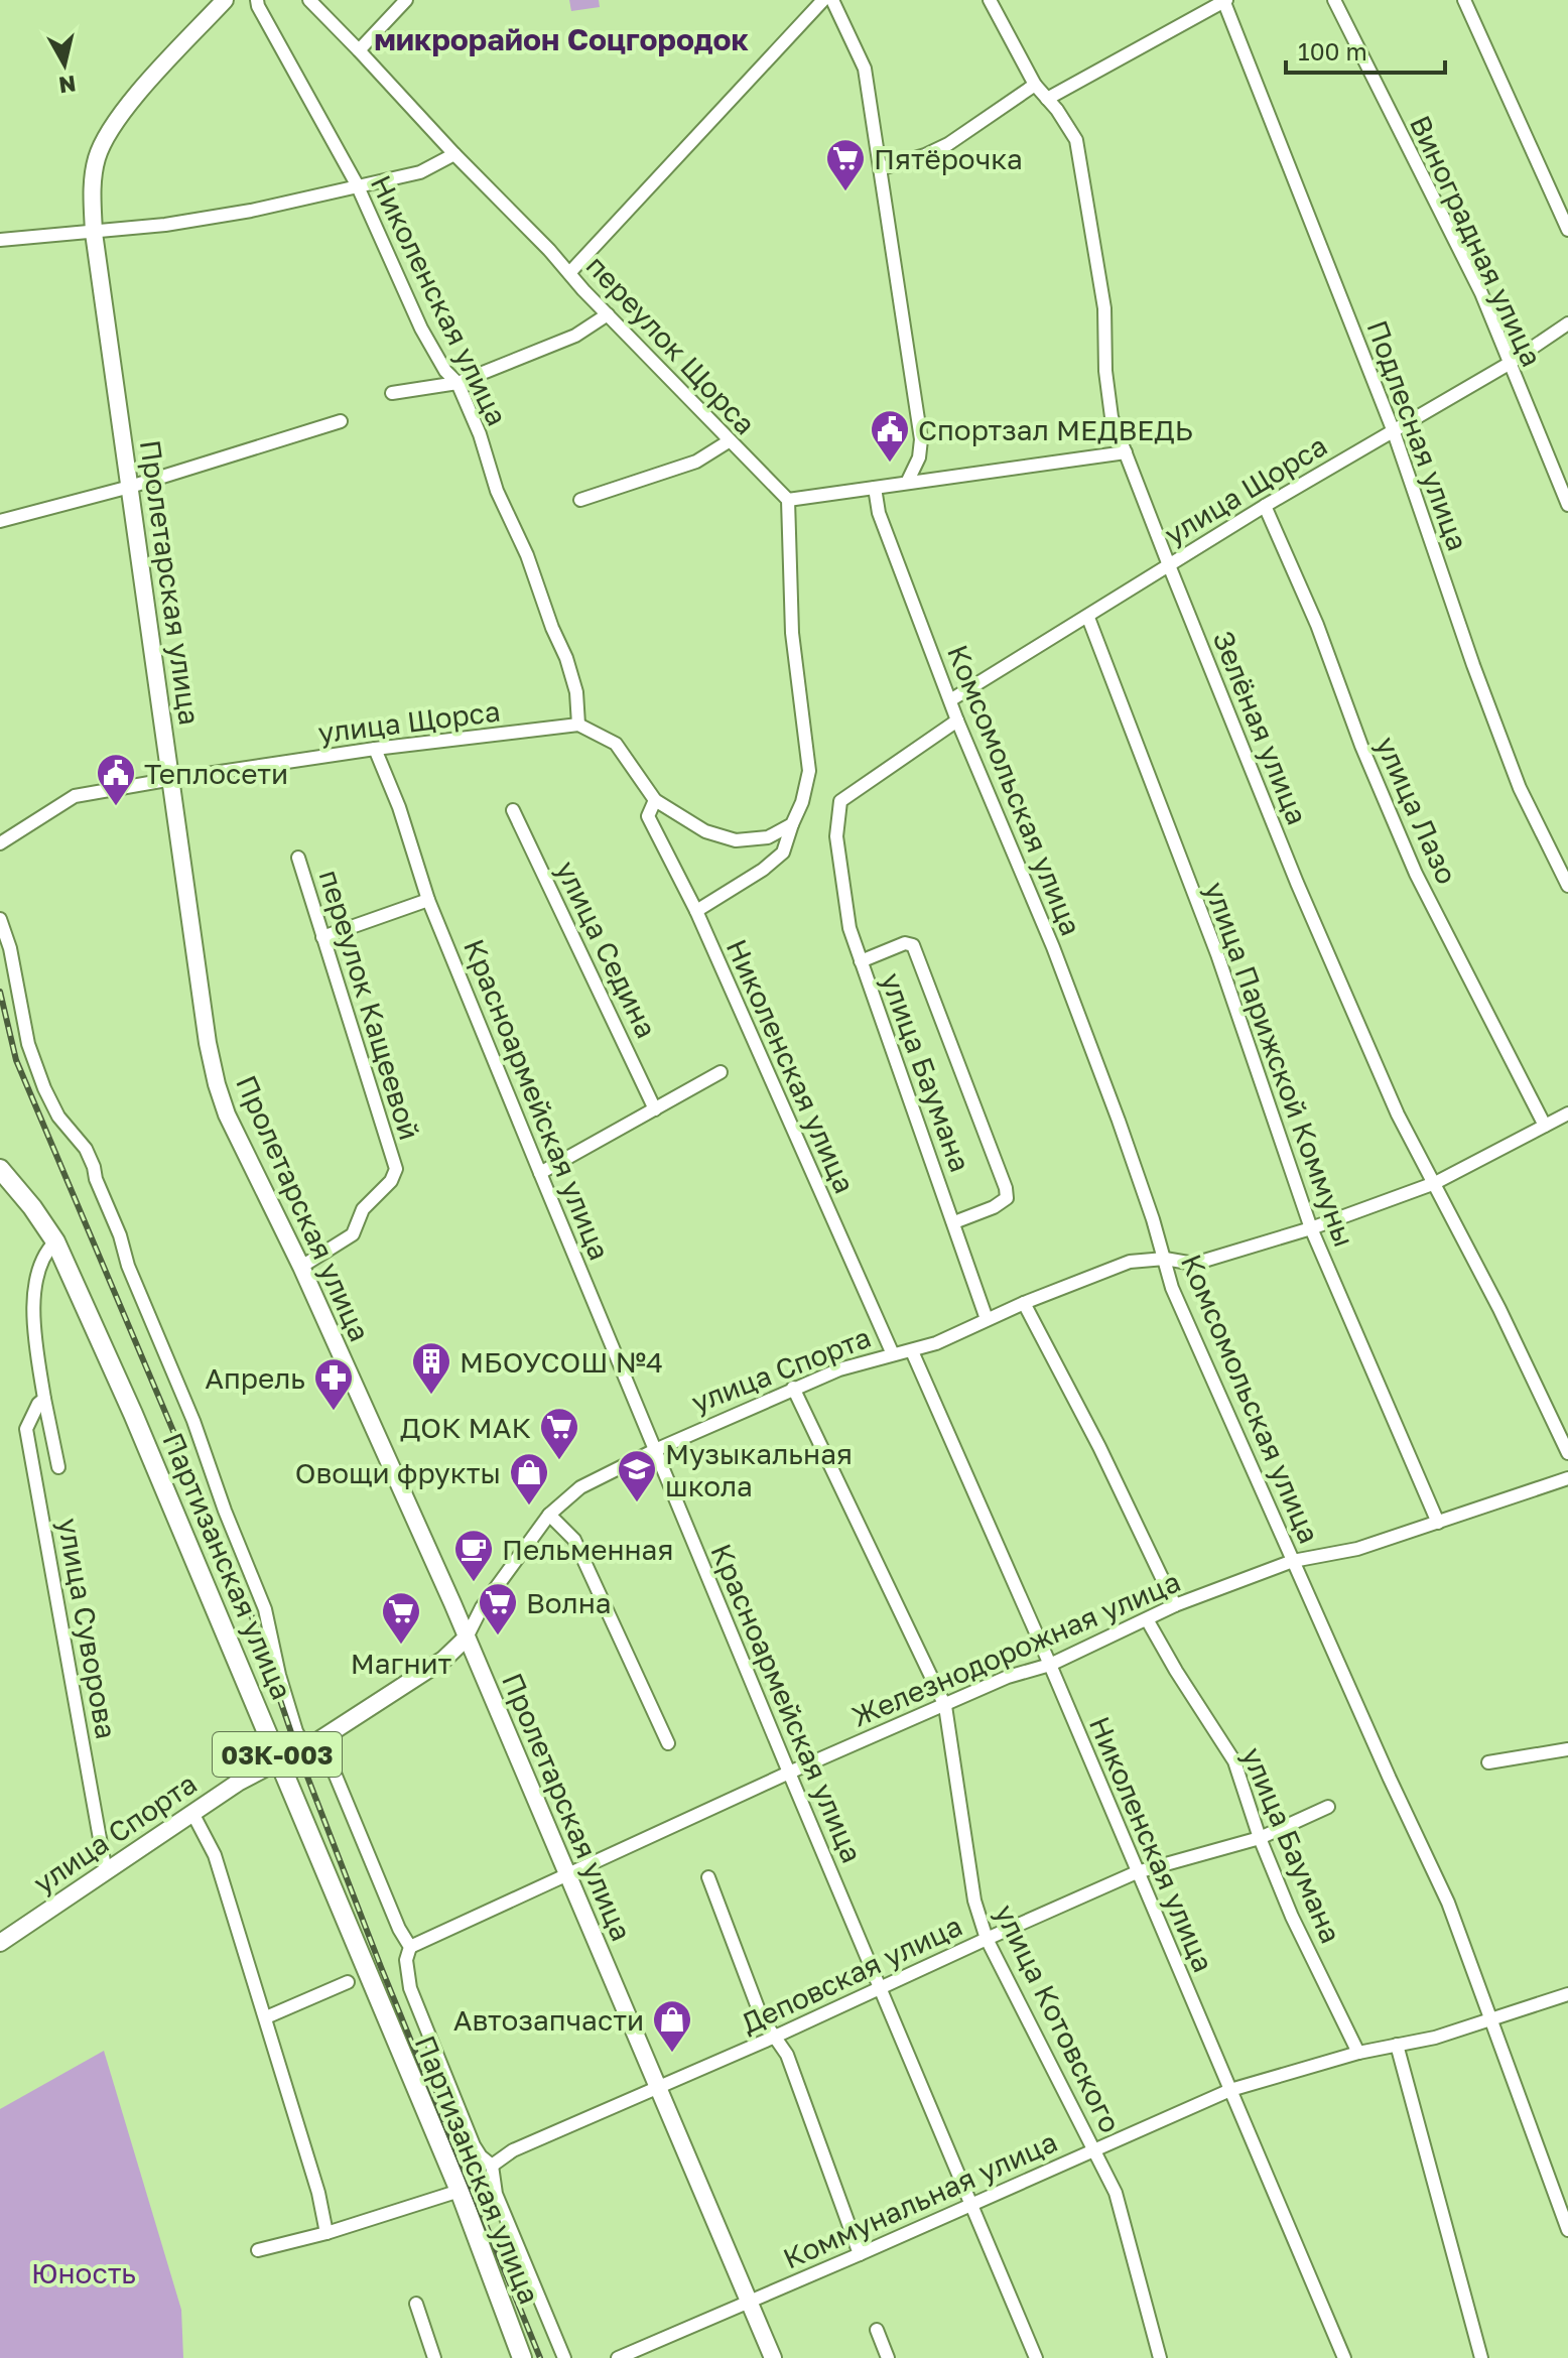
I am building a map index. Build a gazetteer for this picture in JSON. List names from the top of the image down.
{
  "streets": {
    "main road": ["Партизанская улица", "03К-003"],
    "street": [
      "Виноградная улица",
      "Николенская улица",
      "переулок Щорса",
      "Подлесная улица",
      "улица Щорса",
      "Пролетарская улица",
      "Зелёная улица",
      "Комсомольская улица",
      "улица Лазо",
      "улица Седина",
      "переулок Кащеевой",
      "улица Парижской Коммуны",
      "улица Баумана",
      "Красноармейская улица",
      "улица Спорта",
      "улица Суворова",
      "Железнодорожная улица",
      "Деповская улица",
      "улица Котовского",
      "Коммунальная улица"
    ]
  },
  "crossings": [
    ["Виноградная улица", "улица Щорса"],
    ["Николенская улица", "улица Щорса"],
    ["Николенская улица", "улица Спорта"],
    ["Николенская улица", "Железнодорожная улица"],
    ["Николенская улица", "Деповская улица"],
    ["Николенская улица", "Коммунальная улица"],
    ["Подлесная улица", "улица Щорса"],
    ["улица Щорса", "Пролетарская улица"],
    ["улица Щорса", "Зелёная улица"],
    ["улица Щорса", "Комсомольская улица"],
    ["улица Щорса", "улица Лазо"],
    ["улица Щорса", "улица Парижской Коммуны"],
    ["улица Щорса", "Красноармейская улица"],
    ["Пролетарская улица", "переулок Кащеевой"],
    ["Пролетарская улица", "улица Спорта"],
    ["Пролетарская улица", "Железнодорожная улица"],
    ["Пролетарская улица", "Деповская улица"],
    ["Пролетарская улица", "Коммунальная улица"],
    ["Зелёная улица", "улица Спорта"],
    ["Комсомольская улица", "улица Баумана"],
    ["Комсомольская улица", "улица Спорта"],
    ["Комсомольская улица", "Железнодорожная улица"],
    ["Комсомольская улица", "Коммунальная улица"],
    ["улица Лазо", "улица Спорта"],
    ["улица Парижской Коммуны", "улица Спорта"],
    ["улица Парижской Коммуны", "Железнодорожная улица"],
    ["улица Баумана", "улица Спорта"],
    ["улица Баумана", "Железнодорожная улица"],
    ["улица Баумана", "Деповская улица"],
    ["улица Баумана", "Коммунальная улица"],
    ["Красноармейская улица", "улица Спорта"],
    ["Красноармейская улица", "Железнодорожная улица"],
    ["Красноармейская улица", "Деповская улица"],
    ["Красноармейская улица", "Коммунальная улица"],
    ["улица Спорта", "Партизанская улица"],
    ["улица Спорта", "улица Суворова"],
    ["улица Спорта", "улица Котовского"],
    ["Партизанская улица", "Железнодорожная улица"],
    ["Партизанская улица", "Деповская улица"],
    ["Железнодорожная улица", "улица Котовского"],
    ["Деповская улица", "улица Котовского"],
    ["улица Котовского", "Коммунальная улица"]
  ],
  "districts": ["микрорайон Соцгородок"],
  "parks": ["Юность"],
  "places": {
    "supermarket": [
      "Пятёрочка",
      "ДОК МАК",
      "Волна",
      "Магнит"
    ],
    "public building": ["Спортзал МЕДВЕДЬ", "Теплосети"],
    "building": ["МБОУСОШ №4"],
    "pharmacy": ["Апрель"],
    "school or university": ["Музыкальная школа"],
    "shop": ["Овощи фрукты", "Автозапчасти"],
    "cafe": ["Пельменная"]
  },
  "scale_bar": "100 m",
  "north": "bottom"
}
